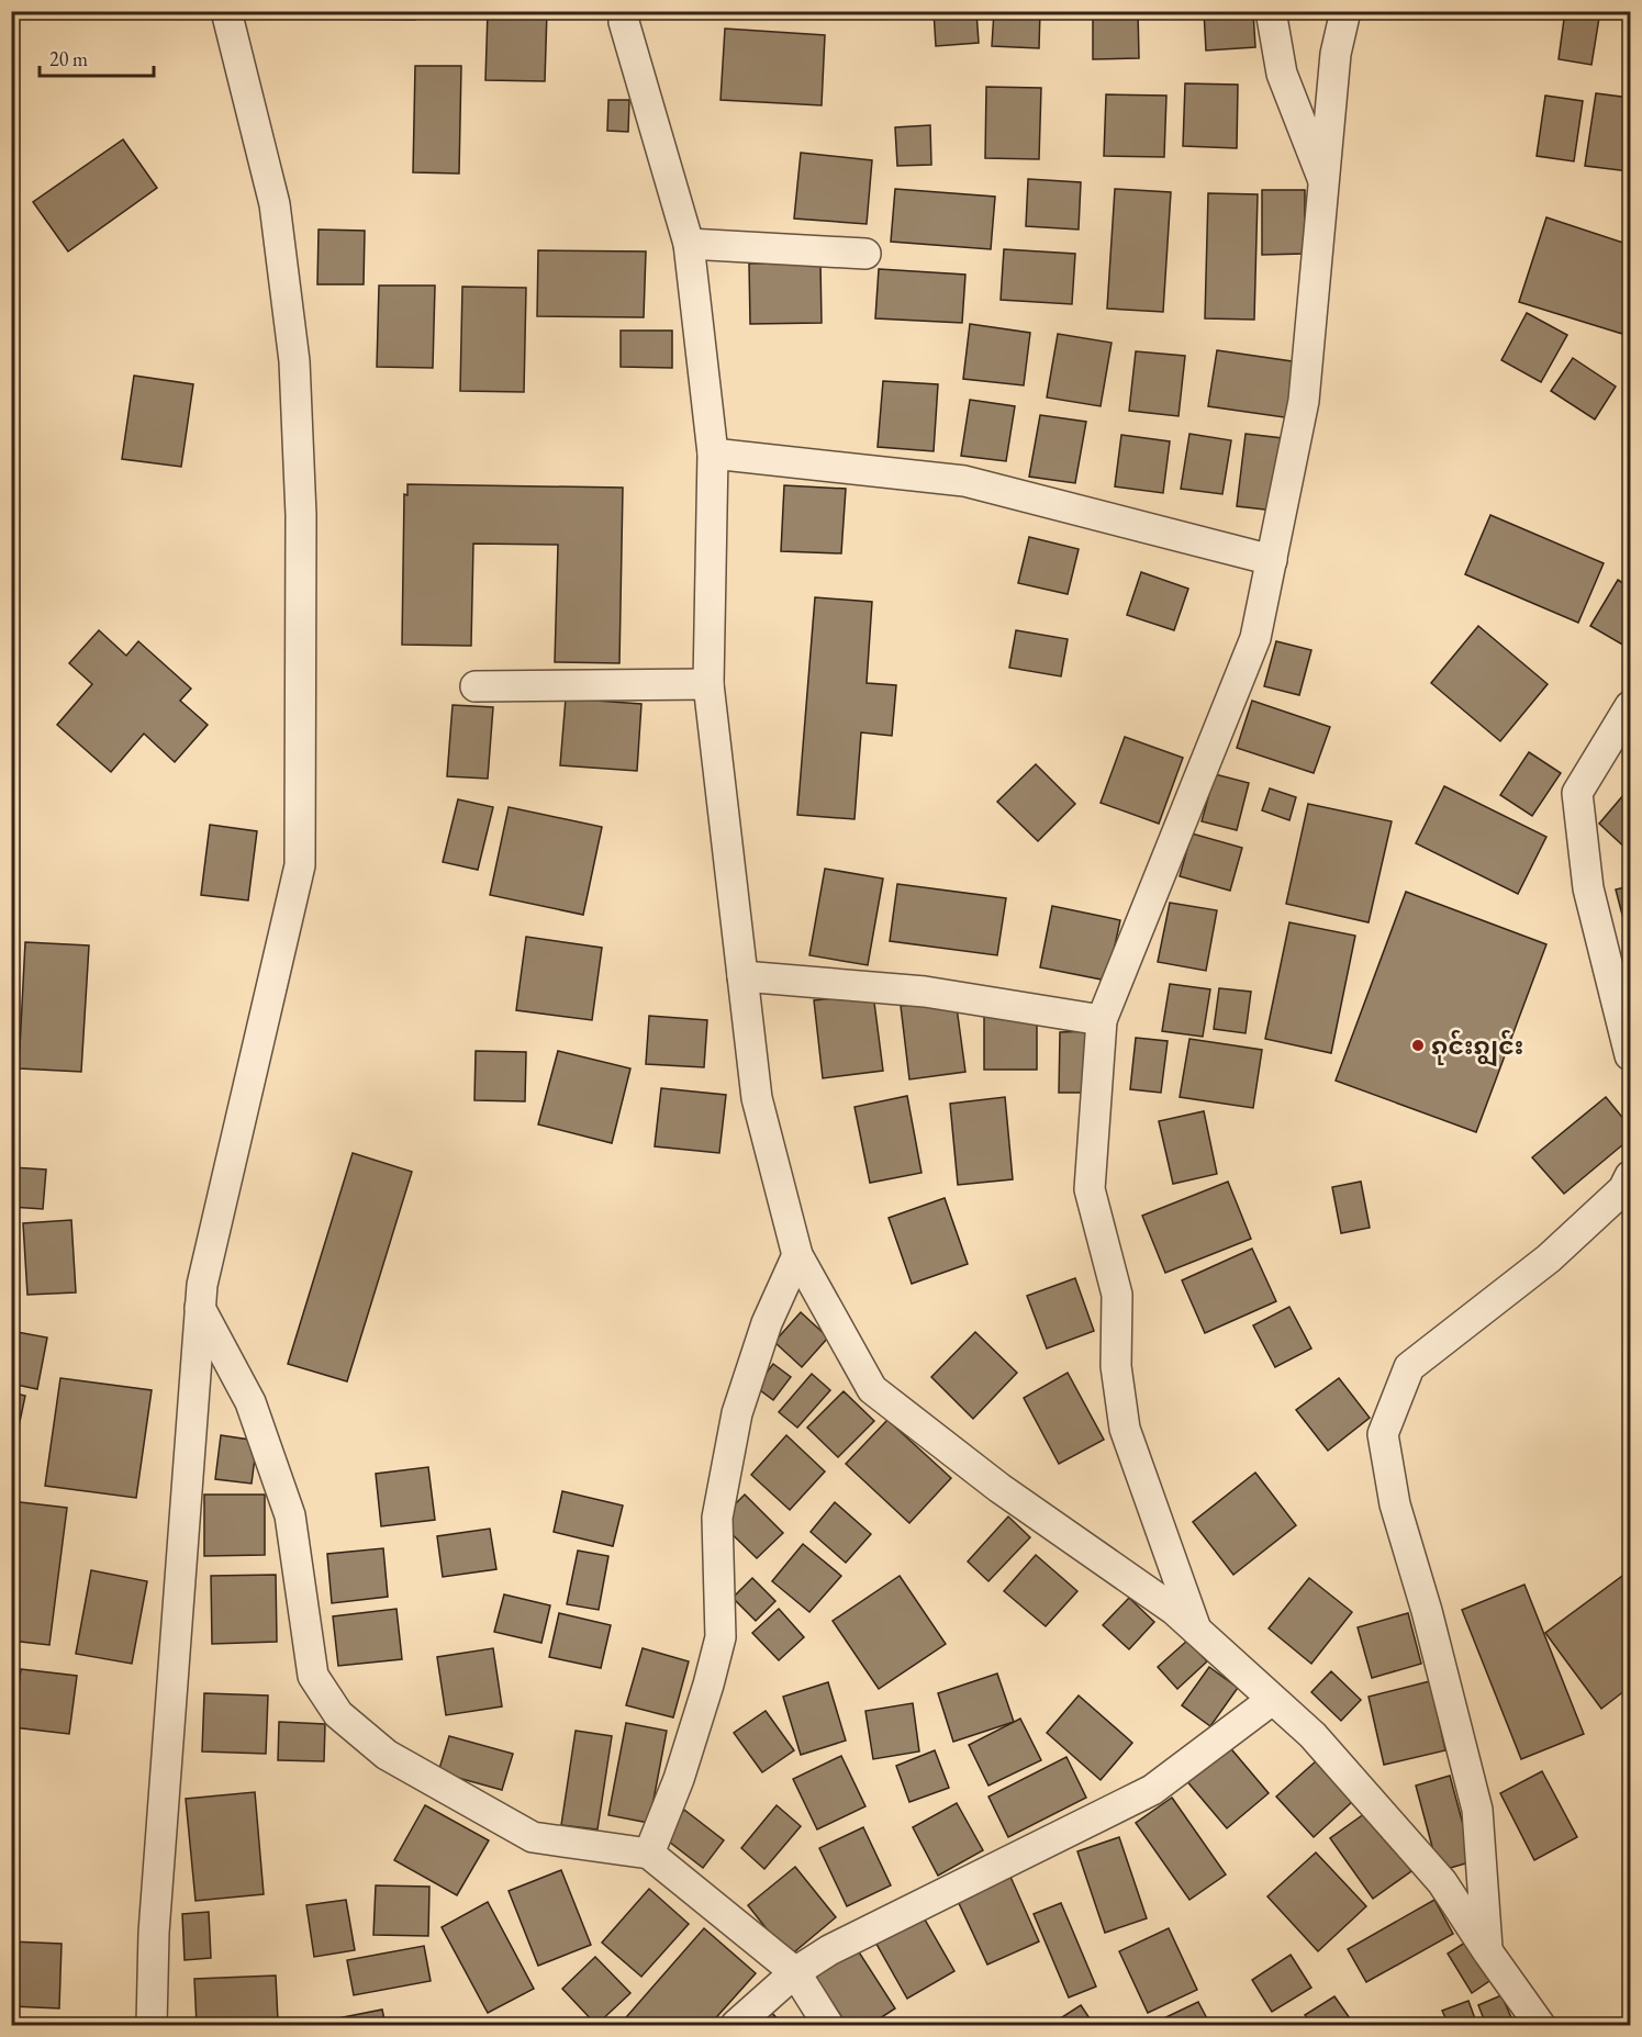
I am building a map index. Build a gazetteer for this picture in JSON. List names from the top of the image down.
{
  "places": ["ၵုင်းၵျွင်း"],
  "scale_bar": "20 m"
}
